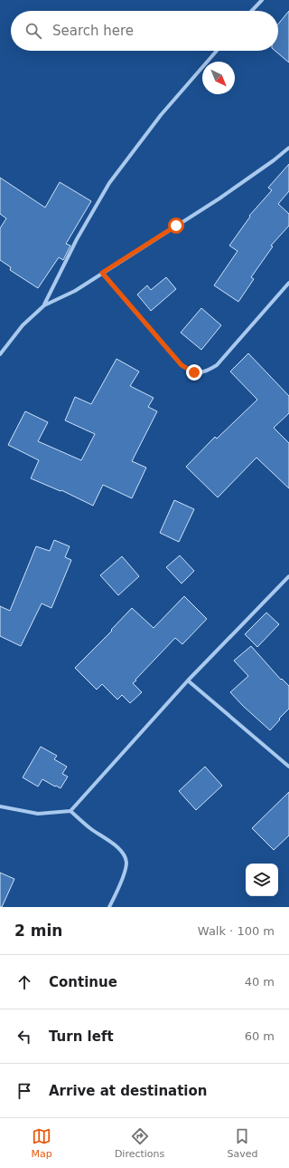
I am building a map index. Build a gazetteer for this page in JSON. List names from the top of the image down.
{
  "north": "bottom right",
  "page": {
    "search": "Search here",
    "heading": ["2 min", "Walk · 100 m"],
    "list": [
      ["Continue", "40 m"],
      ["Turn left", "60 m"],
      "Arrive at destination"
    ],
    "nav": ["Map", "Directions", "Saved"]
  }
}
